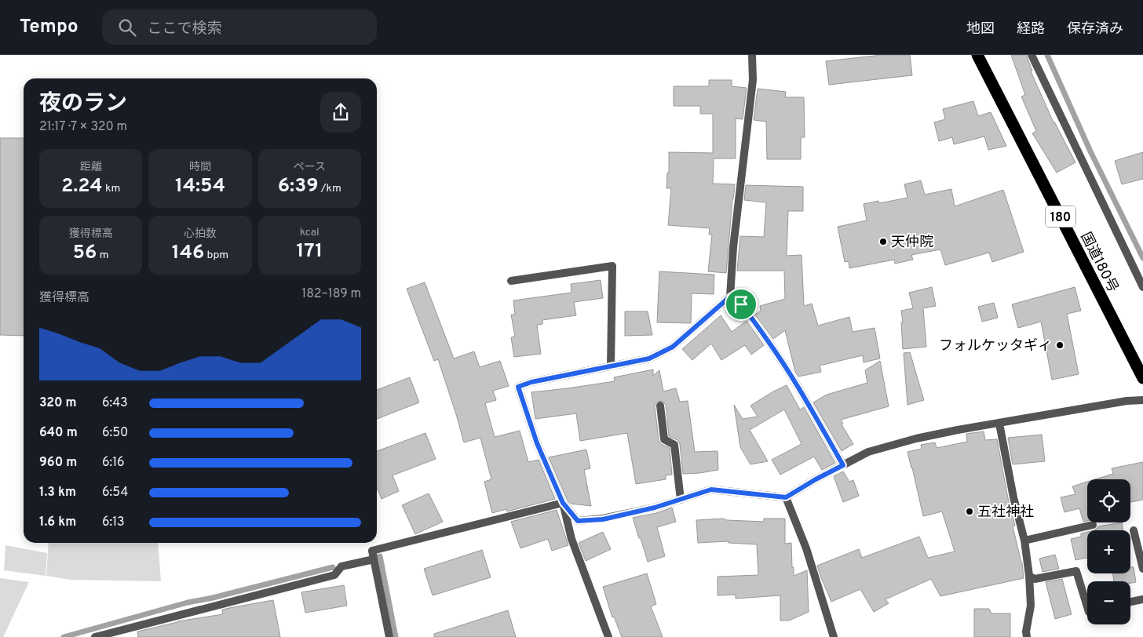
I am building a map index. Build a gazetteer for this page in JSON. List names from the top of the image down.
{
  "streets": {
    "highway": ["180", "国道180号"]
  },
  "places": ["天仲院", "フォルケッタギィ", "五社神社"],
  "page": {
    "header": "Tempo",
    "search": "ここで検索",
    "nav": ["地図", "経路", "保存済み"],
    "heading": ["夜のラン", "21:17 · 7 × 320 m"],
    "stats": [
      ["距離", "2.24 km"],
      ["時間", "14:54"],
      ["ペース", "6:39 /km"],
      ["獲得標高", "56 m"],
      ["心拍数", "146 bpm"],
      ["kcal", "171"]
    ],
    "chart": ["獲得標高", "182–189 m"],
    "list": [
      {
        "name": "320 m",
        "note": "6:43"
      },
      {
        "name": "640 m",
        "note": "6:50"
      },
      {
        "name": "960 m",
        "note": "6:16"
      },
      {
        "name": "1.3 km",
        "note": "6:54"
      },
      {
        "name": "1.6 km",
        "note": "6:13"
      }
    ],
    "map_buttons": ["+", "−"]
  }
}
